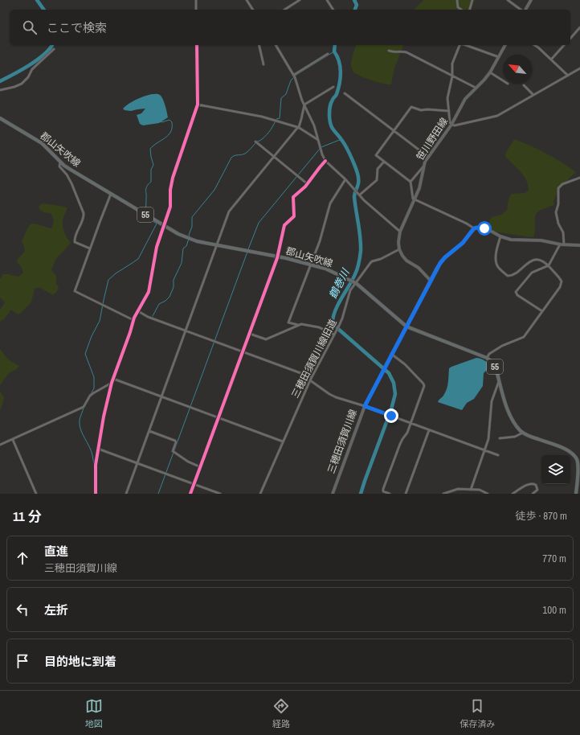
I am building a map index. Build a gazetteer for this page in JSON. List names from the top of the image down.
{
  "streets": {
    "main road": [
      "笹川野田線",
      "郡山矢吹線",
      "55",
      "三穂田須賀川線"
    ],
    "street": ["三穂田須賀川線旧道"]
  },
  "crossings": [
    ["笹川野田線", "三穂田須賀川線旧道"],
    ["郡山矢吹線", "55"],
    ["郡山矢吹線", "三穂田須賀川線旧道"],
    ["郡山矢吹線", "三穂田須賀川線"]
  ],
  "water": ["鶴巻川"],
  "north": "top left",
  "page": {
    "search": "ここで検索",
    "heading": ["11 分", "徒歩 · 870 m"],
    "list": [
      ["直進", "三穂田須賀川線", "770 m"],
      ["左折", "100 m"],
      "目的地に到着"
    ],
    "nav": ["地図", "経路", "保存済み"]
  }
}
